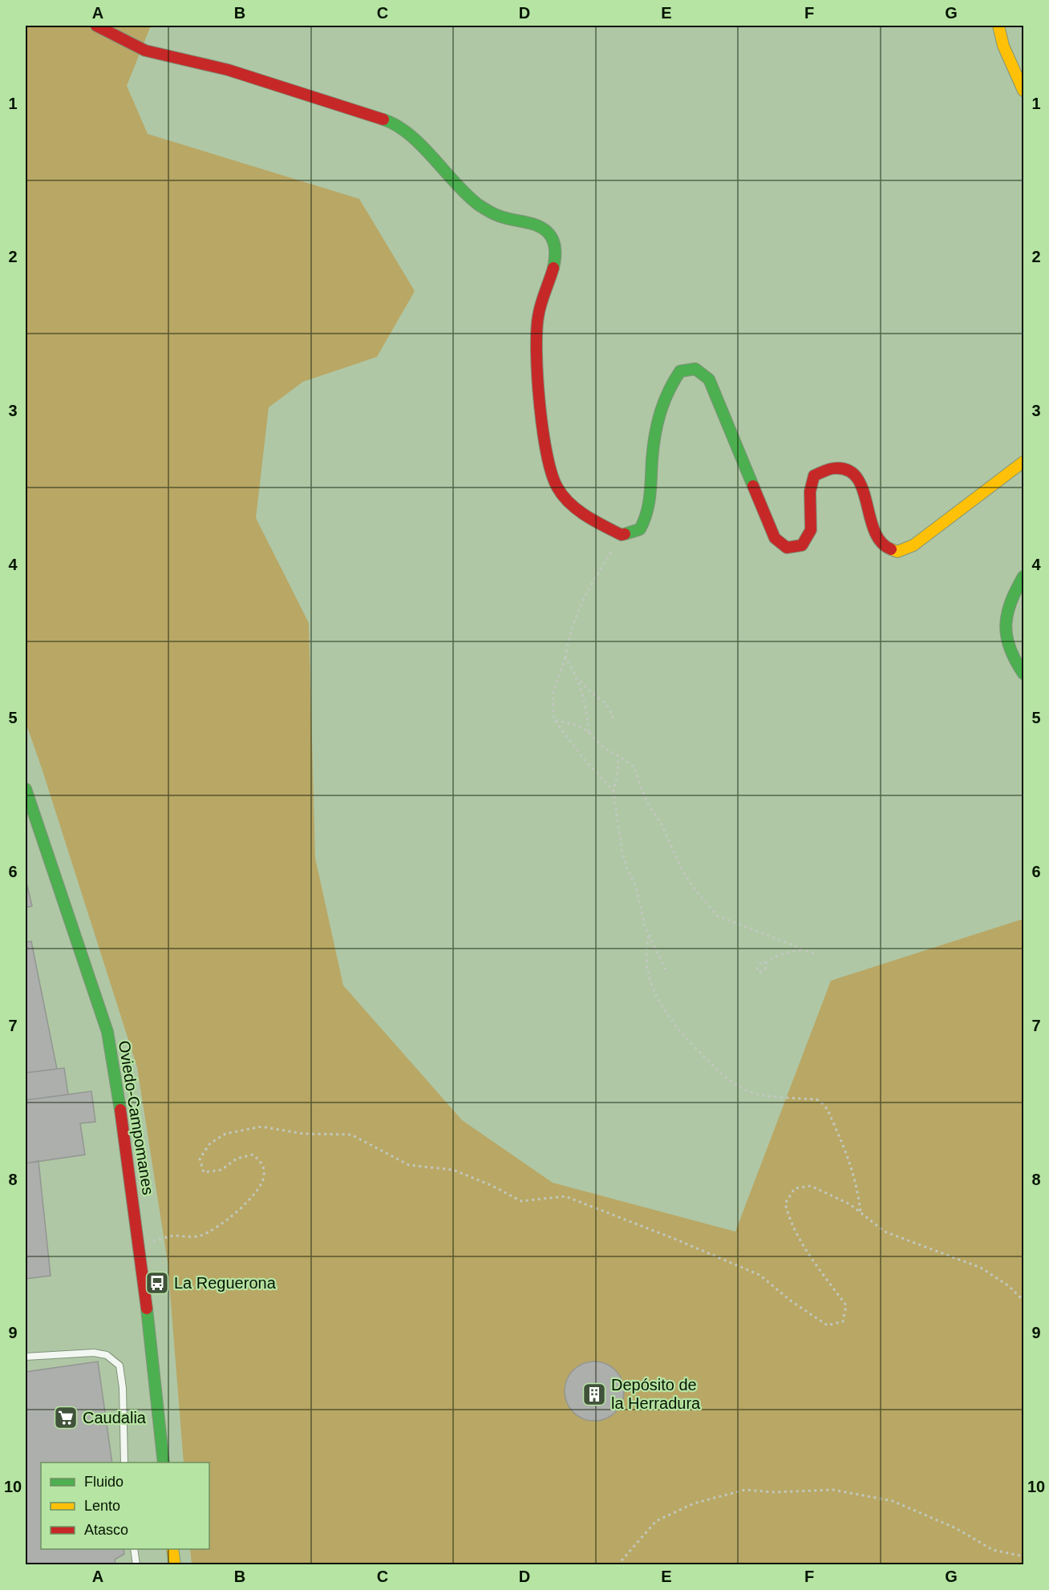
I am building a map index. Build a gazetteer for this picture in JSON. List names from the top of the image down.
{
  "streets": {
    "street": ["Oviedo-Campomanes"]
  },
  "places": {
    "bus stop": ["La Reguerona"],
    "building": ["Depósito de la Herradura"],
    "supermarket": ["Caudalia"]
  },
  "legend": ["Fluido", "Lento", "Atasco"],
  "grid": {
    "columns": [
      "A",
      "B",
      "C",
      "D",
      "E",
      "F",
      "G"
    ],
    "rows": [
      "1",
      "2",
      "3",
      "4",
      "5",
      "6",
      "7",
      "8",
      "9",
      "10"
    ]
  }
}
